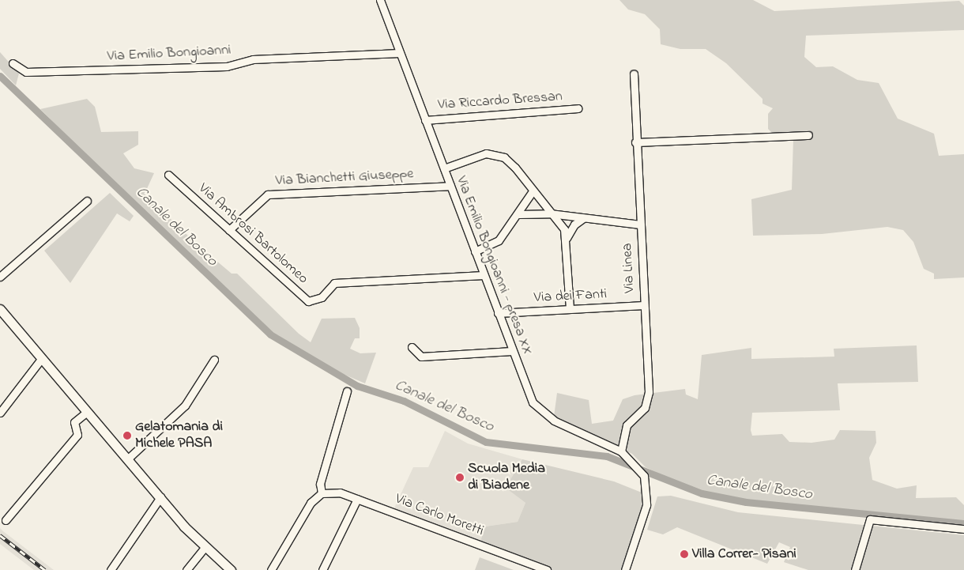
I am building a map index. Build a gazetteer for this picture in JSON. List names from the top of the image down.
{
  "streets": {
    "street": [
      "Via Emilio Bongioanni",
      "Via Riccardo Bressan",
      "Via Bianchetti Giuseppe",
      "Via Ambrosi Bartolomeo",
      "Via Emilio Bongioanni - presa XX",
      "Via Linea",
      "Via dei Fanti",
      "Via Carlo Moretti"
    ]
  },
  "crossings": [
    ["Via Emilio Bongioanni", "Via Emilio Bongioanni - presa XX"],
    ["Via Riccardo Bressan", "Via Emilio Bongioanni - presa XX"],
    ["Via Bianchetti Giuseppe", "Via Ambrosi Bartolomeo"],
    ["Via Bianchetti Giuseppe", "Via Emilio Bongioanni - presa XX"],
    ["Via Ambrosi Bartolomeo", "Via Emilio Bongioanni - presa XX"],
    ["Via Emilio Bongioanni - presa XX", "Via Linea"],
    ["Via Emilio Bongioanni - presa XX", "Via dei Fanti"],
    ["Via Linea", "Via dei Fanti"]
  ],
  "water": ["Canale del Bosco"],
  "places": ["Gelatomania di Michele PASA", "Scuola Media di Biadene", "Villa Correr- Pisani"]
}
